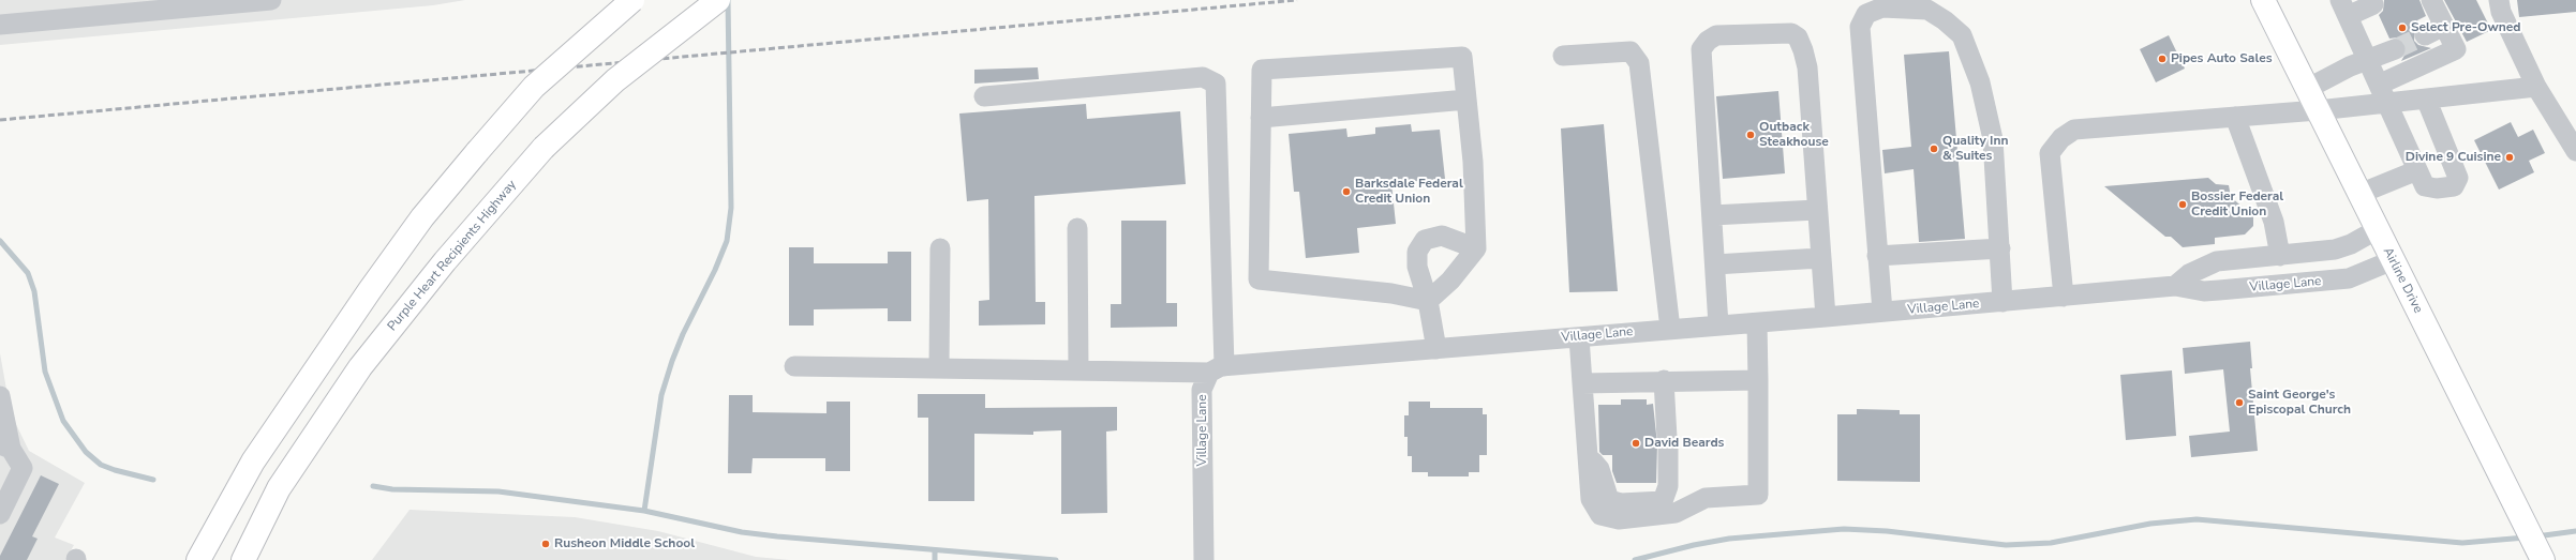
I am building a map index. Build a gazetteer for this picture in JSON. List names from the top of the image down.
{
  "streets": {
    "main road": ["Purple Heart Recipients Highway", "Airline Drive"],
    "street": ["Village Lane"]
  },
  "crossings": [
    ["Airline Drive", "Village Lane"]
  ],
  "places": [
    "Select Pre-Owned",
    "Pipes Auto Sales",
    "Outback Steakhouse",
    "Quality Inn & Suites",
    "Divine 9 Cuisine",
    "Barksdale Federal Credit Union",
    "Bossier Federal Credit Union",
    "Saint George's Episcopal Church",
    "David Beards",
    "Rusheon Middle School"
  ]
}
